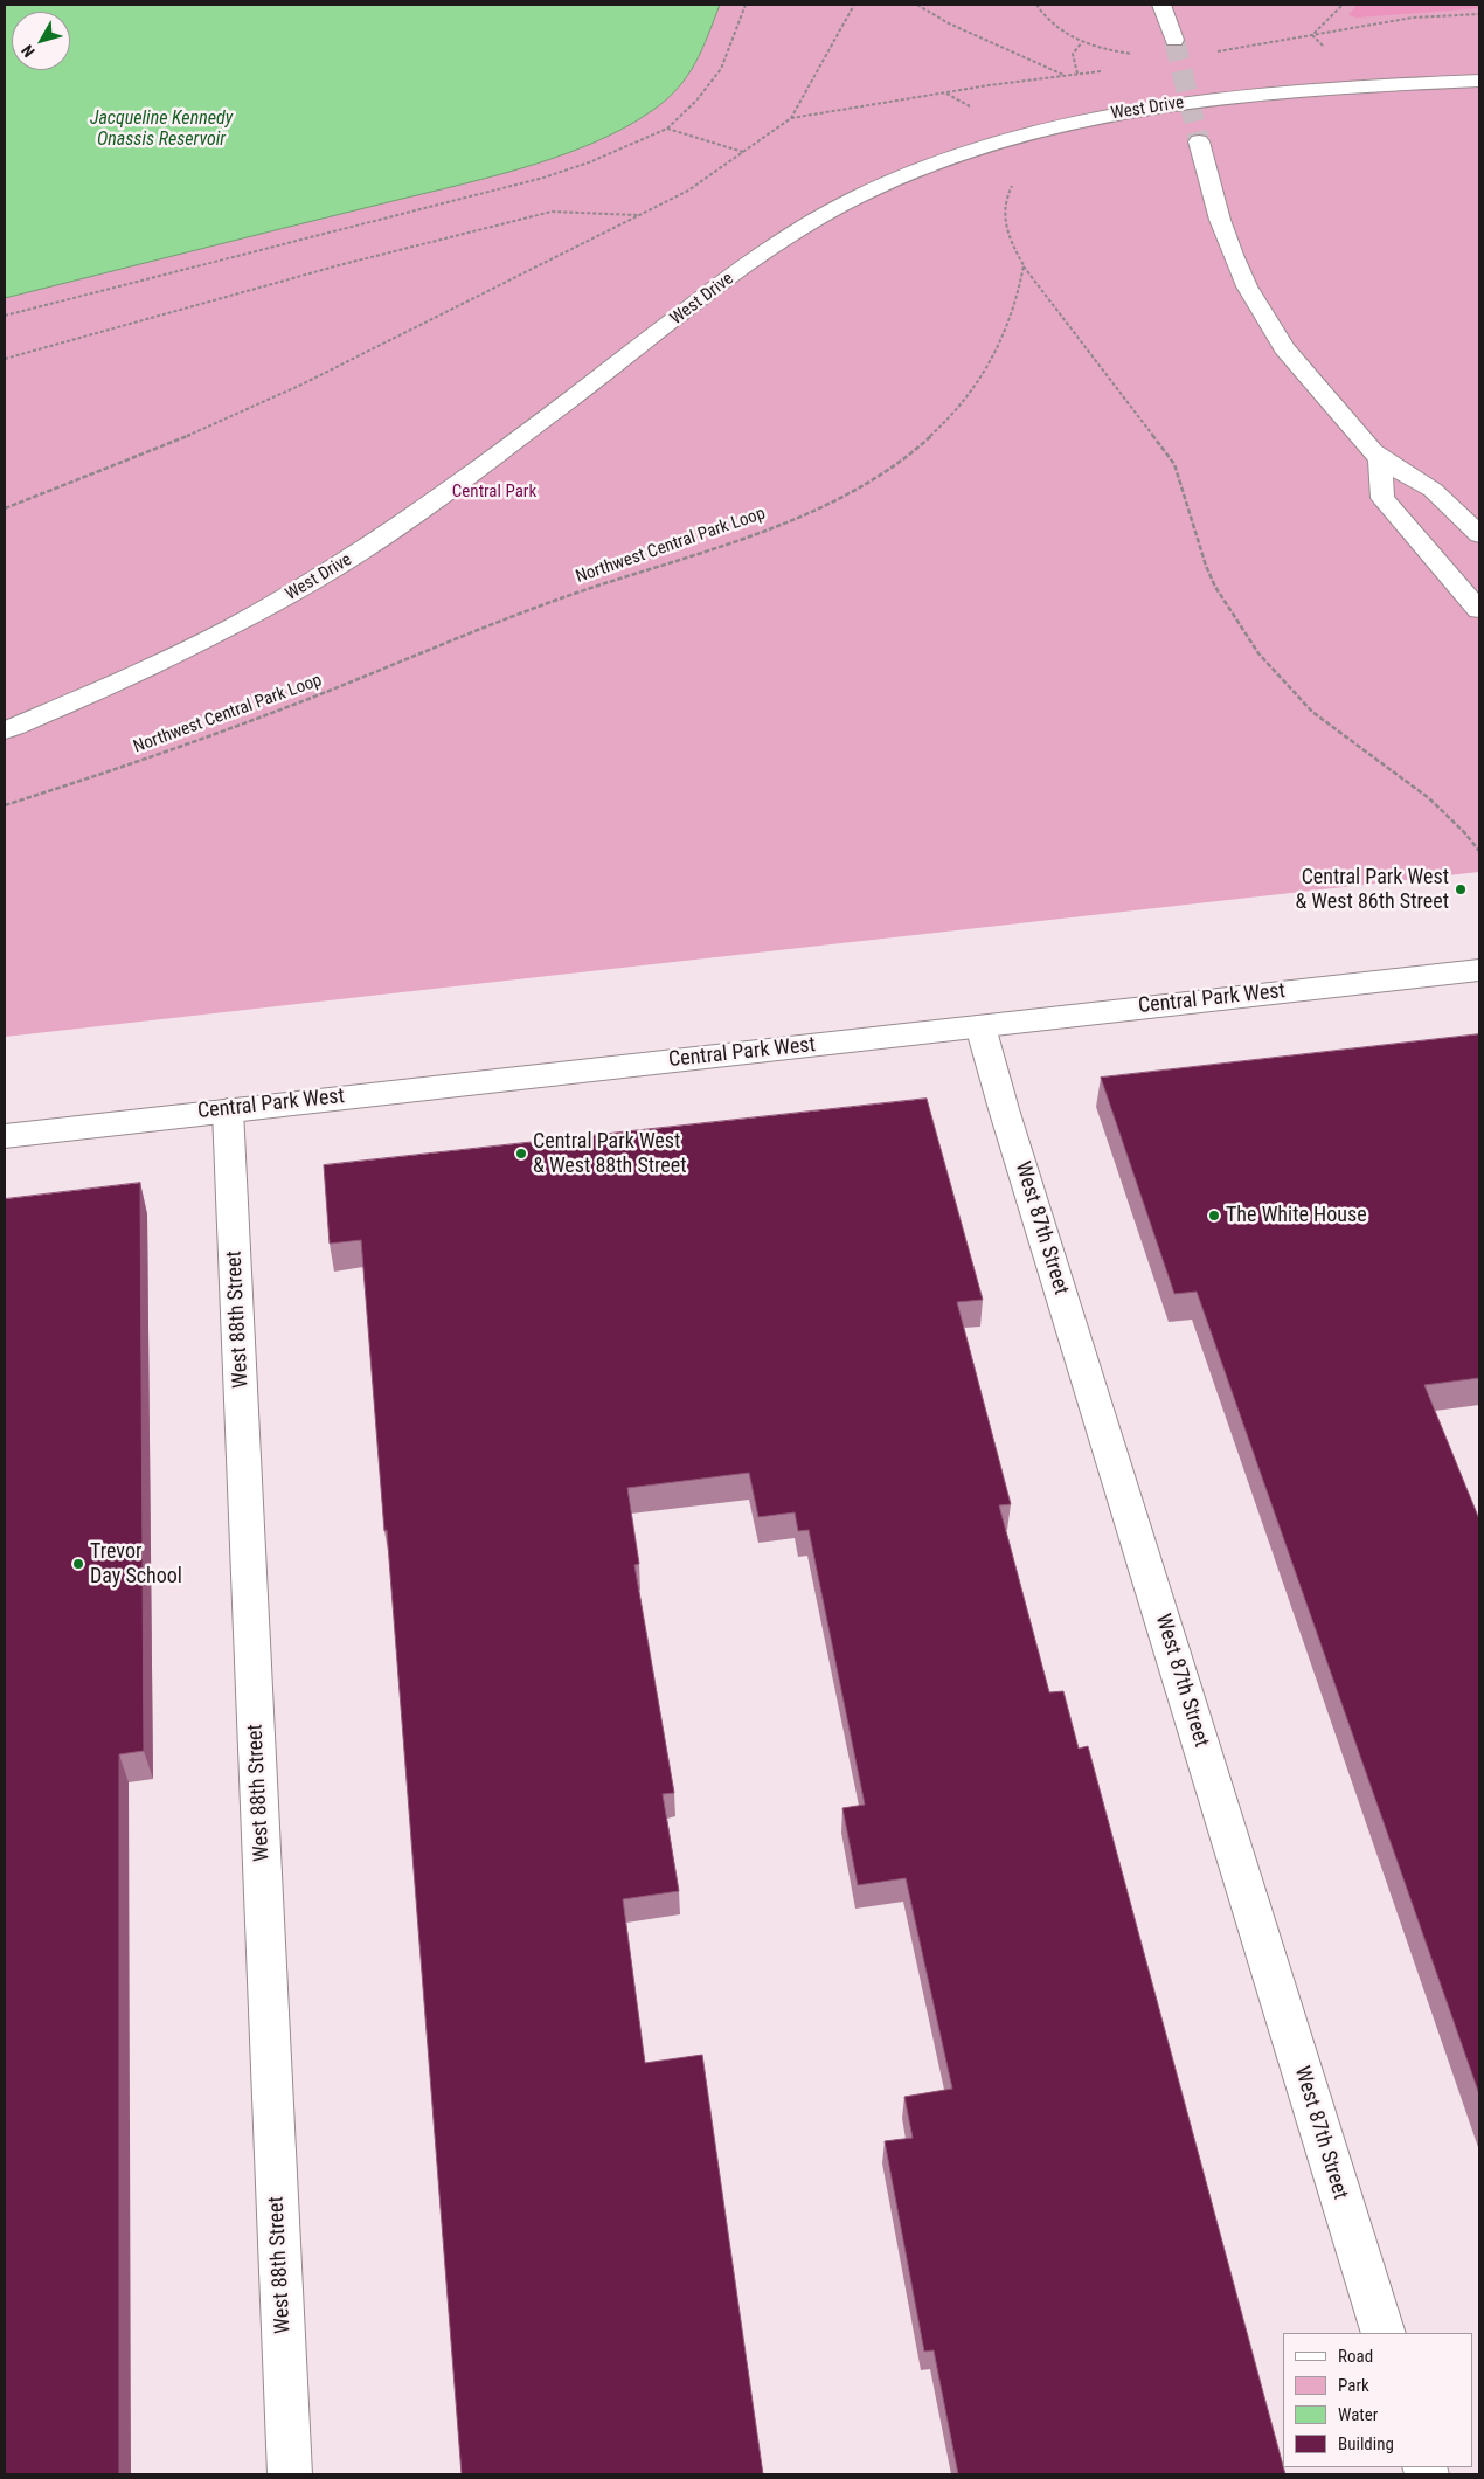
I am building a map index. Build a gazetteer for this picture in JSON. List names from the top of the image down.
{
  "streets": {
    "street": [
      "West Drive",
      "Central Park West",
      "West 87th Street",
      "West 88th Street"
    ],
    "path": ["Northwest Central Park Loop"]
  },
  "crossings": [
    ["Central Park West", "West 87th Street"],
    ["Central Park West", "West 88th Street"]
  ],
  "water": ["Jacqueline Kennedy Onassis Reservoir"],
  "parks": ["Central Park"],
  "places": [
    "Central Park West & West 86th Street",
    "Central Park West & West 88th Street",
    "The White House",
    "Trevor Day School"
  ],
  "legend": [
    "Road",
    "Park",
    "Water",
    "Building"
  ],
  "north": "bottom left"
}
